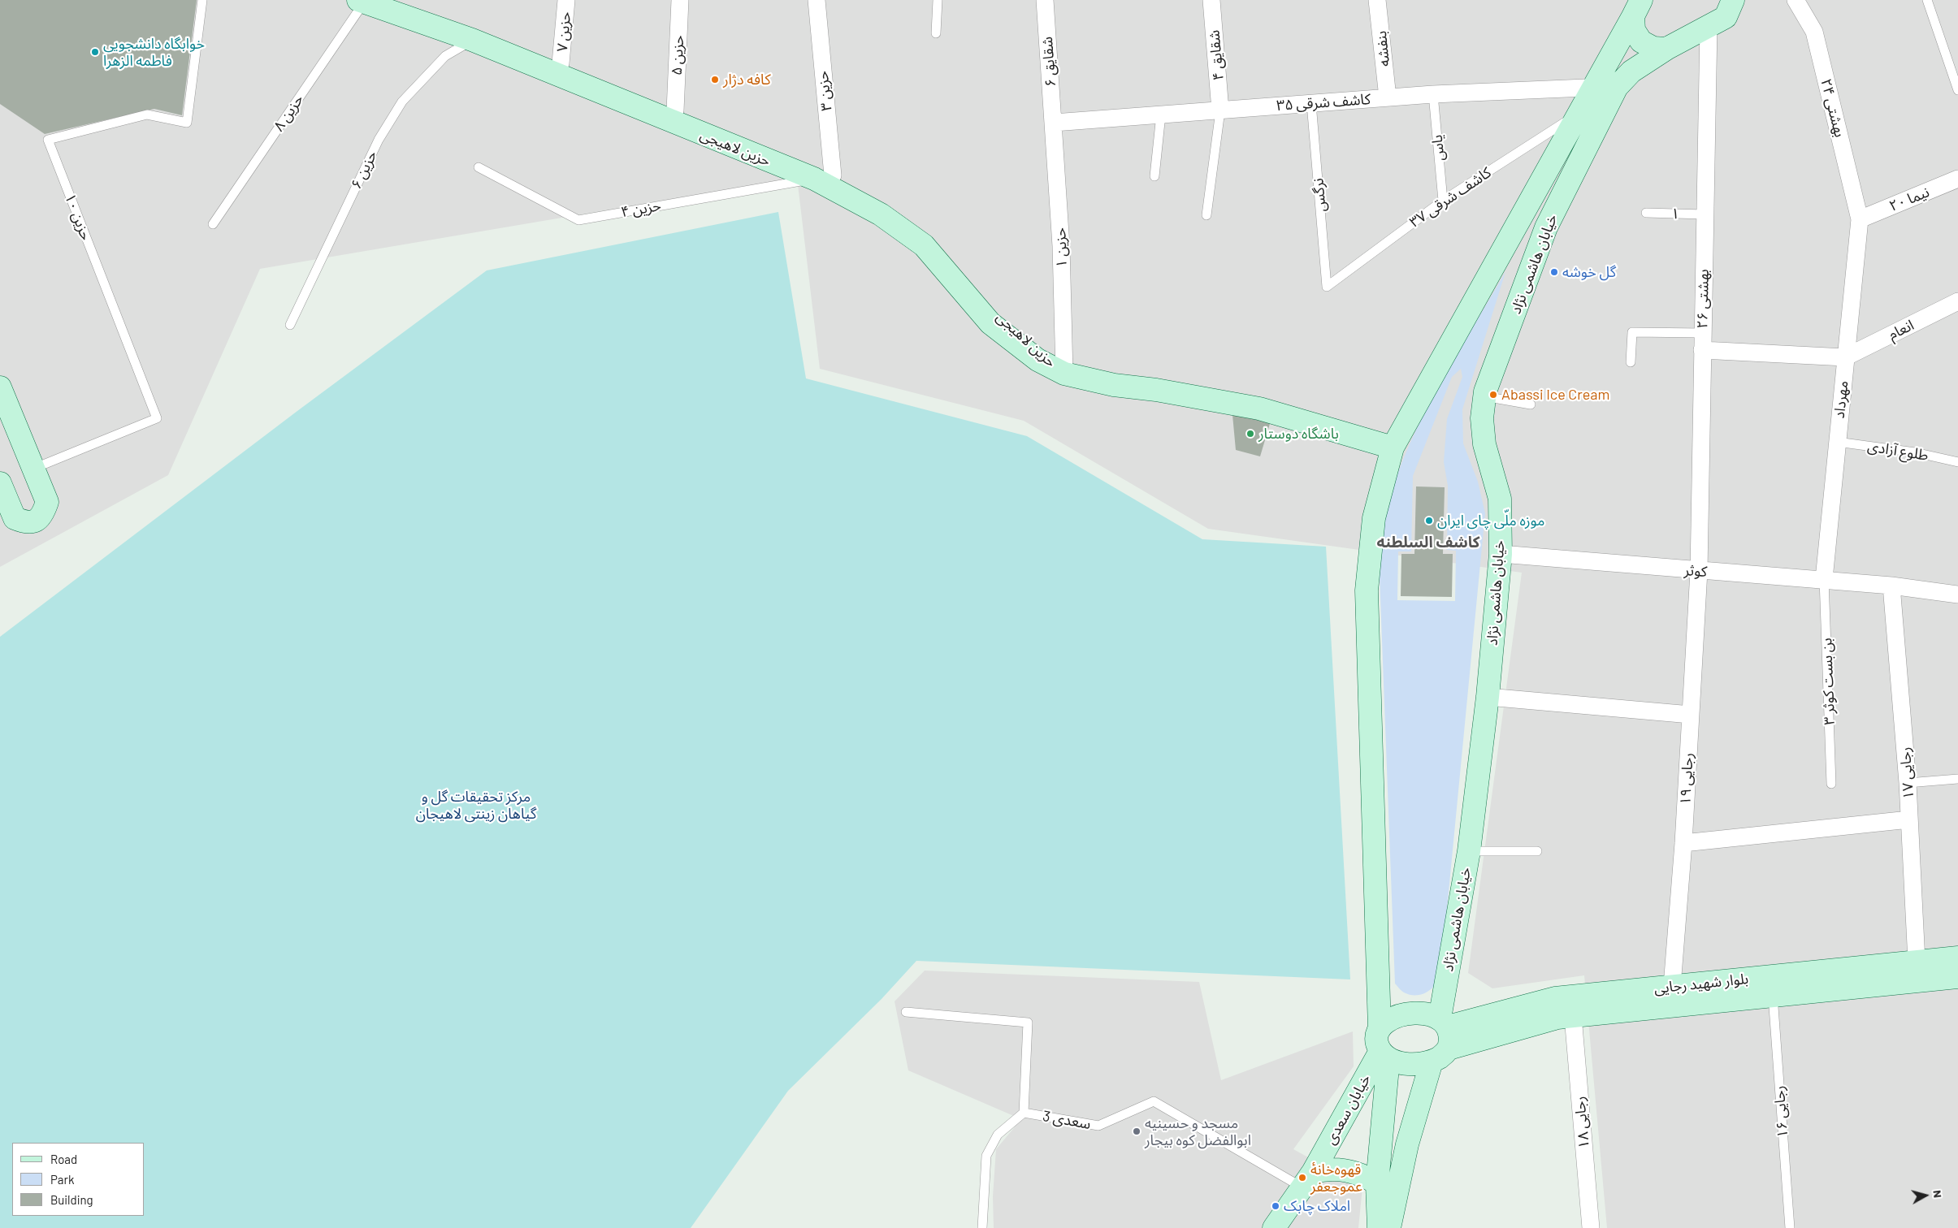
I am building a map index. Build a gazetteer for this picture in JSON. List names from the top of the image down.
{
  "streets": {
    "main road": [
      "حزین لاهیجی",
      "خیابان هاشمی نژاد",
      "بلوار شهید رجایی",
      "خیابان سعدی"
    ],
    "street": [
      "حزین ۷",
      "بنفشه",
      "حزین ۵",
      "شقایق ۴",
      "شقایق ۶",
      "حزین ۳",
      "کاشف شرقی ۳۵",
      "بهشتی ۲۴",
      "نیما ۲۰",
      "حزین ۱",
      "بهشتی ۲۶",
      "انعام",
      "مهرداد",
      "کوثر",
      "رجایی ۱۷",
      "رجایی ۱۹",
      "رجایی ۱۸"
    ],
    "lane": [
      "حزین ۸",
      "یاس",
      "حزین ۶",
      "نرگس",
      "کاشف شرقی ۳۷",
      "حزین ۴",
      "۱",
      "حزین ۱۰",
      "طلوع آزادی",
      "بن بست کوثر ۳",
      "رجایی ۱۶",
      "سعدی 3"
    ]
  },
  "crossings": [
    ["حزین ۷", "حزین لاهیجی"],
    ["بنفشه", "کاشف شرقی ۳۵"],
    ["حزین ۵", "حزین لاهیجی"],
    ["شقایق ۴", "کاشف شرقی ۳۵"],
    ["شقایق ۶", "کاشف شرقی ۳۵"],
    ["شقایق ۶", "حزین ۱"],
    ["حزین ۳", "حزین لاهیجی"],
    ["حزین ۳", "حزین ۴"],
    ["کاشف شرقی ۳۵", "یاس"],
    ["کاشف شرقی ۳۵", "نرگس"],
    ["کاشف شرقی ۳۵", "حزین ۱"],
    ["کاشف شرقی ۳۵", "خیابان هاشمی نژاد"],
    ["بهشتی ۲۴", "نیما ۲۰"],
    ["بهشتی ۲۴", "مهرداد"],
    ["حزین ۸", "حزین لاهیجی"],
    ["حزین لاهیجی", "حزین ۶"],
    ["حزین لاهیجی", "حزین ۴"],
    ["حزین لاهیجی", "حزین ۱"],
    ["یاس", "کاشف شرقی ۳۷"],
    ["نرگس", "کاشف شرقی ۳۷"],
    ["نیما ۲۰", "مهرداد"],
    ["۱", "بهشتی ۲۶"],
    ["خیابان هاشمی نژاد", "بهشتی ۲۶"],
    ["خیابان هاشمی نژاد", "کوثر"],
    ["خیابان هاشمی نژاد", "بلوار شهید رجایی"],
    ["خیابان هاشمی نژاد", "خیابان سعدی"],
    ["بهشتی ۲۶", "کوثر"],
    ["بهشتی ۲۶", "رجایی ۱۹"],
    ["انعام", "مهرداد"],
    ["مهرداد", "طلوع آزادی"],
    ["مهرداد", "کوثر"],
    ["مهرداد", "بن بست کوثر ۳"],
    ["کوثر", "بن بست کوثر ۳"],
    ["کوثر", "رجایی ۱۷"],
    ["کوثر", "رجایی ۱۹"],
    ["رجایی ۱۷", "بلوار شهید رجایی"],
    ["رجایی ۱۹", "بلوار شهید رجایی"],
    ["بلوار شهید رجایی", "خیابان سعدی"],
    ["بلوار شهید رجایی", "رجایی ۱۶"],
    ["بلوار شهید رجایی", "رجایی ۱۸"],
    ["خیابان سعدی", "سعدی 3"]
  ],
  "districts": ["کاشف السلطنه"],
  "parks": ["مرکز تحقیقات گل و گیاهان زینتی لاهیجان"],
  "places": [
    "خوابگاه دانشجویی فاطمه الزهرا",
    "کافه دژار",
    "گل خوشه",
    "Abassi Ice Cream",
    "باشگاه دوستار",
    "موزه ملّی چای ایران",
    "مسجد و حسینیه ابوالفضل کوه بیجار",
    "قهوه‌خانهٔ عموجعفر",
    "املاک چابک"
  ],
  "legend": ["Road", "Park", "Building"],
  "north": "right"
}
